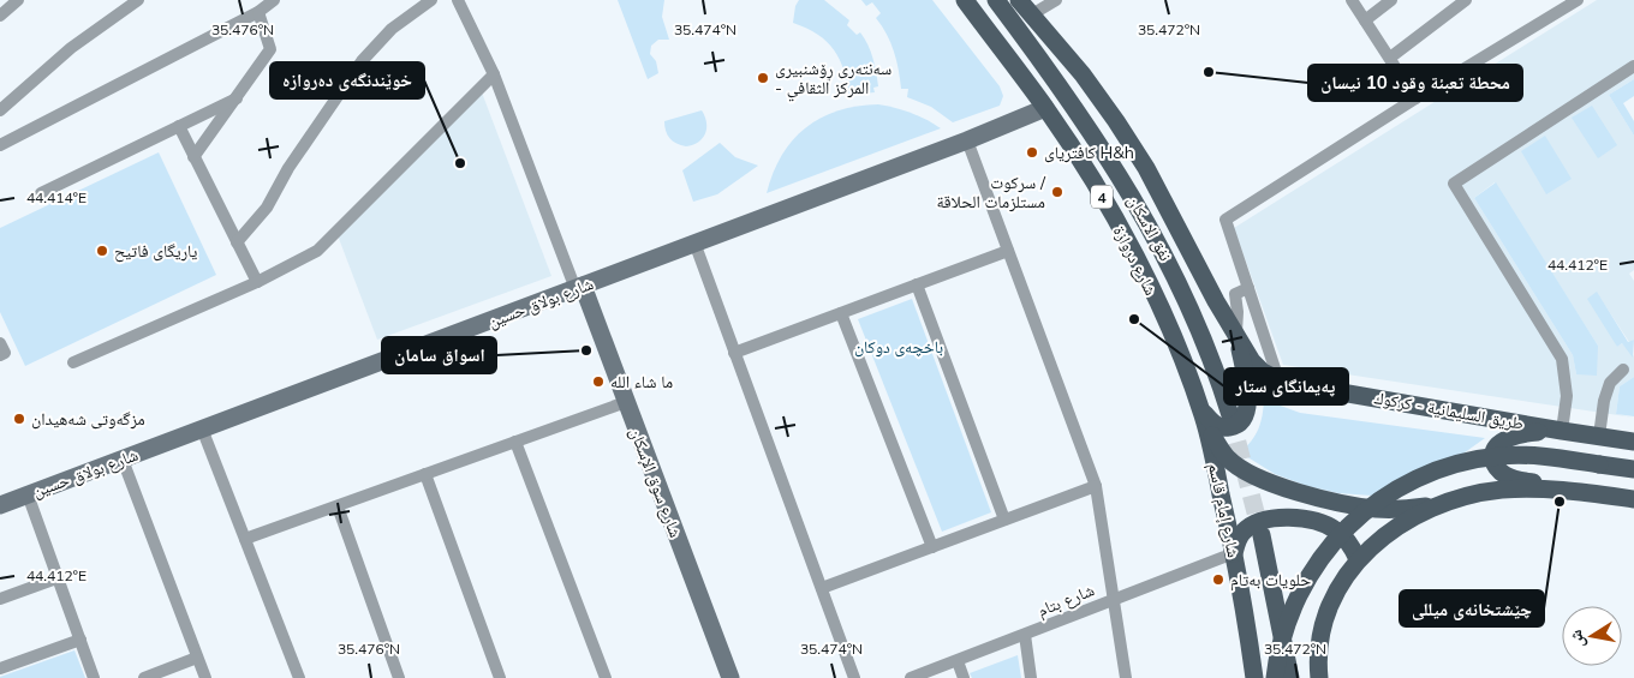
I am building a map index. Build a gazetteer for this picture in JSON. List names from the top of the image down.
{
  "streets": {
    "main road": [
      "4",
      "نفق الاسكان",
      "شارع دروازة",
      "طريق السليمانية - كركوك",
      "شارع إمام قاسم"
    ],
    "street": ["شارع بولاق حسين", "شارع سوق الإسكان", "شارع بتام"]
  },
  "crossings": [
    ["شارع دروازة", "شارع بولاق حسين"],
    ["شارع دروازة", "شارع إمام قاسم"],
    ["شارع بولاق حسين", "شارع سوق الإسكان"],
    ["شارع إمام قاسم", "شارع بتام"]
  ],
  "parks": ["باخچەی دوکان"],
  "places": [
    "محطة تعبئة وقود 10 نيسان",
    "سەنتەری ڕۆشنبیری - المرکز الثقافي",
    "کافتریای H&h",
    "خوێندنگەی دەروازە",
    "سركوت / مستلزمات الحلاقة",
    "یاریگای فاتیح",
    "پەیمانگای ستار",
    "اسواق سامان",
    "ما شاء الله",
    "مزگەوتی شەهیدان",
    "چێشتخانەی میللی",
    "حلویات بەتام"
  ],
  "north": "left",
  "coordinates": [
    "35.476°N",
    "35.474°N",
    "35.472°N",
    "44.414°E",
    "44.412°E"
  ]
}
